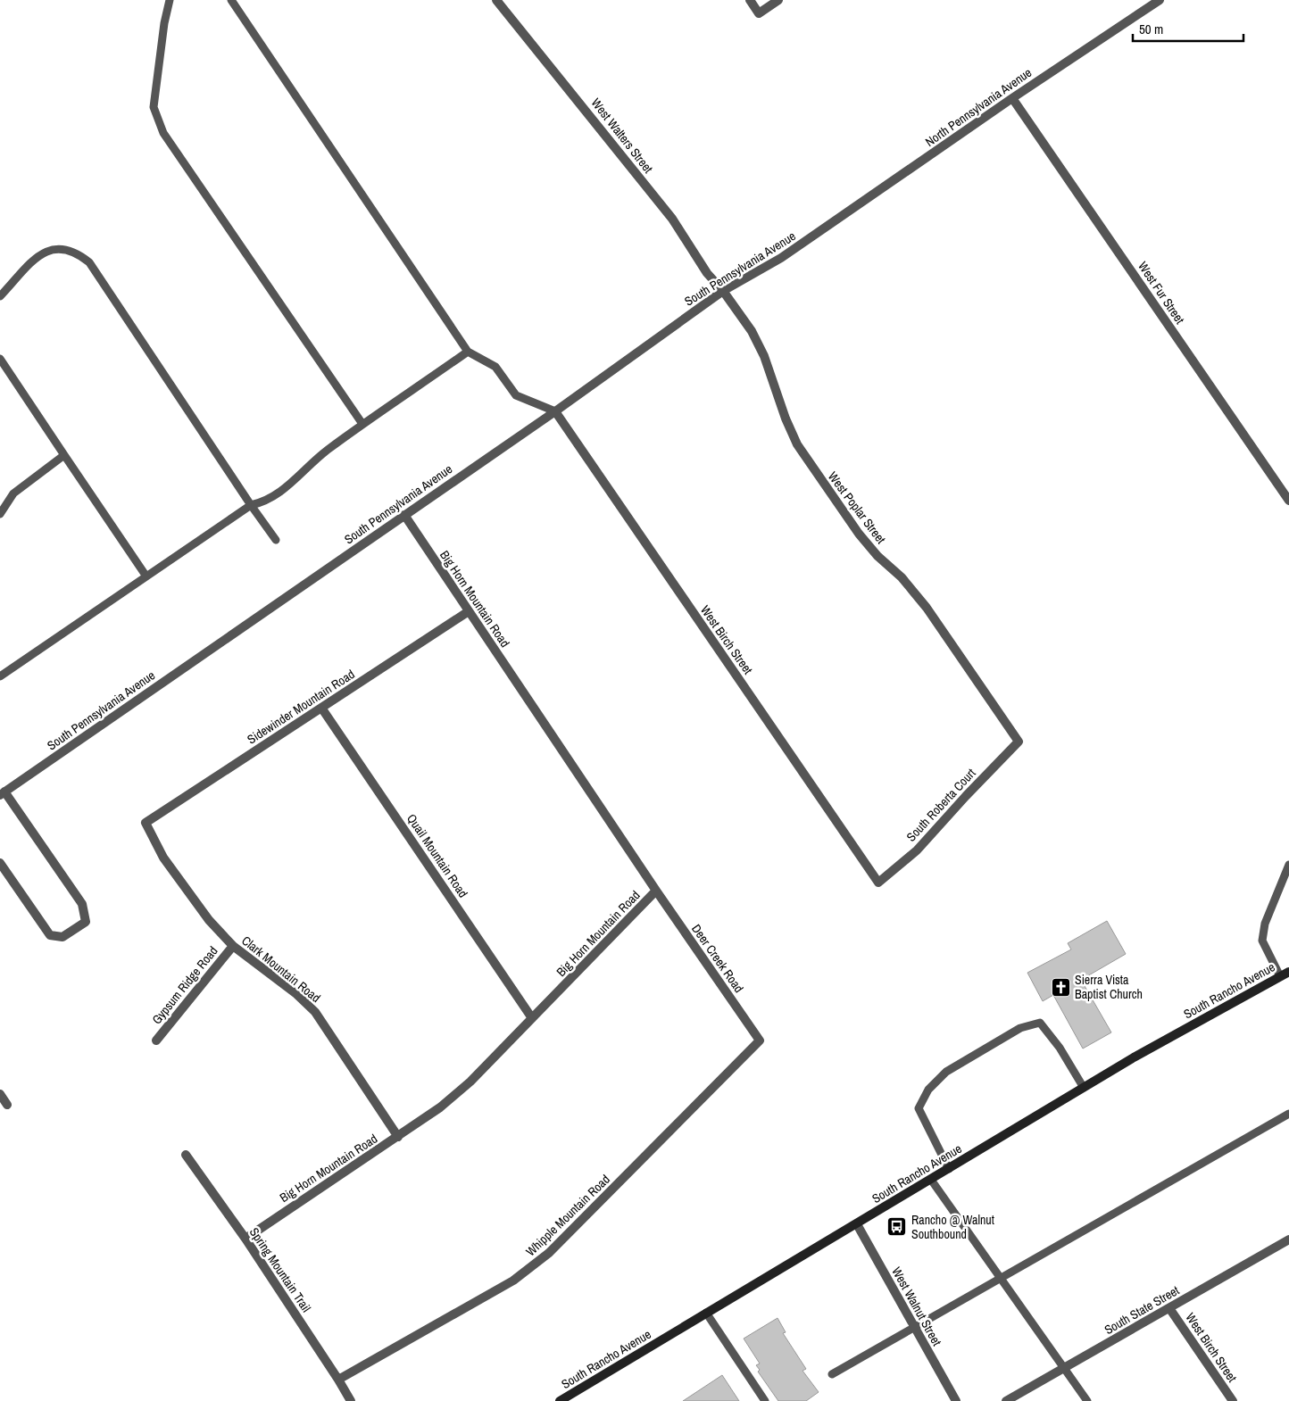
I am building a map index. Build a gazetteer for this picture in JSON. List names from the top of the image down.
{
  "streets": {
    "street": [
      "North Pennsylvania Avenue",
      "West Walters Street",
      "South Pennsylvania Avenue",
      "West Fur Street",
      "West Poplar Street",
      "Big Horn Mountain Road",
      "West Birch Street",
      "Sidewinder Mountain Road",
      "South Roberta Court",
      "Quail Mountain Road",
      "Deer Creek Road",
      "Clark Mountain Road",
      "Gypsum Ridge Road",
      "South Rancho Avenue",
      "Whipple Mountain Road",
      "Spring Mountain Trail",
      "West Walnut Street",
      "South State Street"
    ]
  },
  "crossings": [
    ["North Pennsylvania Avenue", "South Pennsylvania Avenue"],
    ["North Pennsylvania Avenue", "West Fur Street"],
    ["West Walters Street", "South Pennsylvania Avenue"],
    ["West Walters Street", "West Poplar Street"],
    ["South Pennsylvania Avenue", "West Poplar Street"],
    ["South Pennsylvania Avenue", "Big Horn Mountain Road"],
    ["South Pennsylvania Avenue", "West Birch Street"],
    ["West Poplar Street", "South Roberta Court"],
    ["Big Horn Mountain Road", "Sidewinder Mountain Road"],
    ["Big Horn Mountain Road", "Quail Mountain Road"],
    ["Big Horn Mountain Road", "Deer Creek Road"],
    ["Big Horn Mountain Road", "Clark Mountain Road"],
    ["Big Horn Mountain Road", "Spring Mountain Trail"],
    ["West Birch Street", "South Roberta Court"],
    ["West Birch Street", "South State Street"],
    ["Sidewinder Mountain Road", "Quail Mountain Road"],
    ["Sidewinder Mountain Road", "Clark Mountain Road"],
    ["Deer Creek Road", "Whipple Mountain Road"],
    ["Clark Mountain Road", "Gypsum Ridge Road"],
    ["South Rancho Avenue", "West Walnut Street"],
    ["Whipple Mountain Road", "Spring Mountain Trail"]
  ],
  "places": {
    "church": ["Sierra Vista Baptist Church"],
    "bus stop": ["Rancho @ Walnut Southbound"]
  },
  "scale_bar": "50 m"
}
